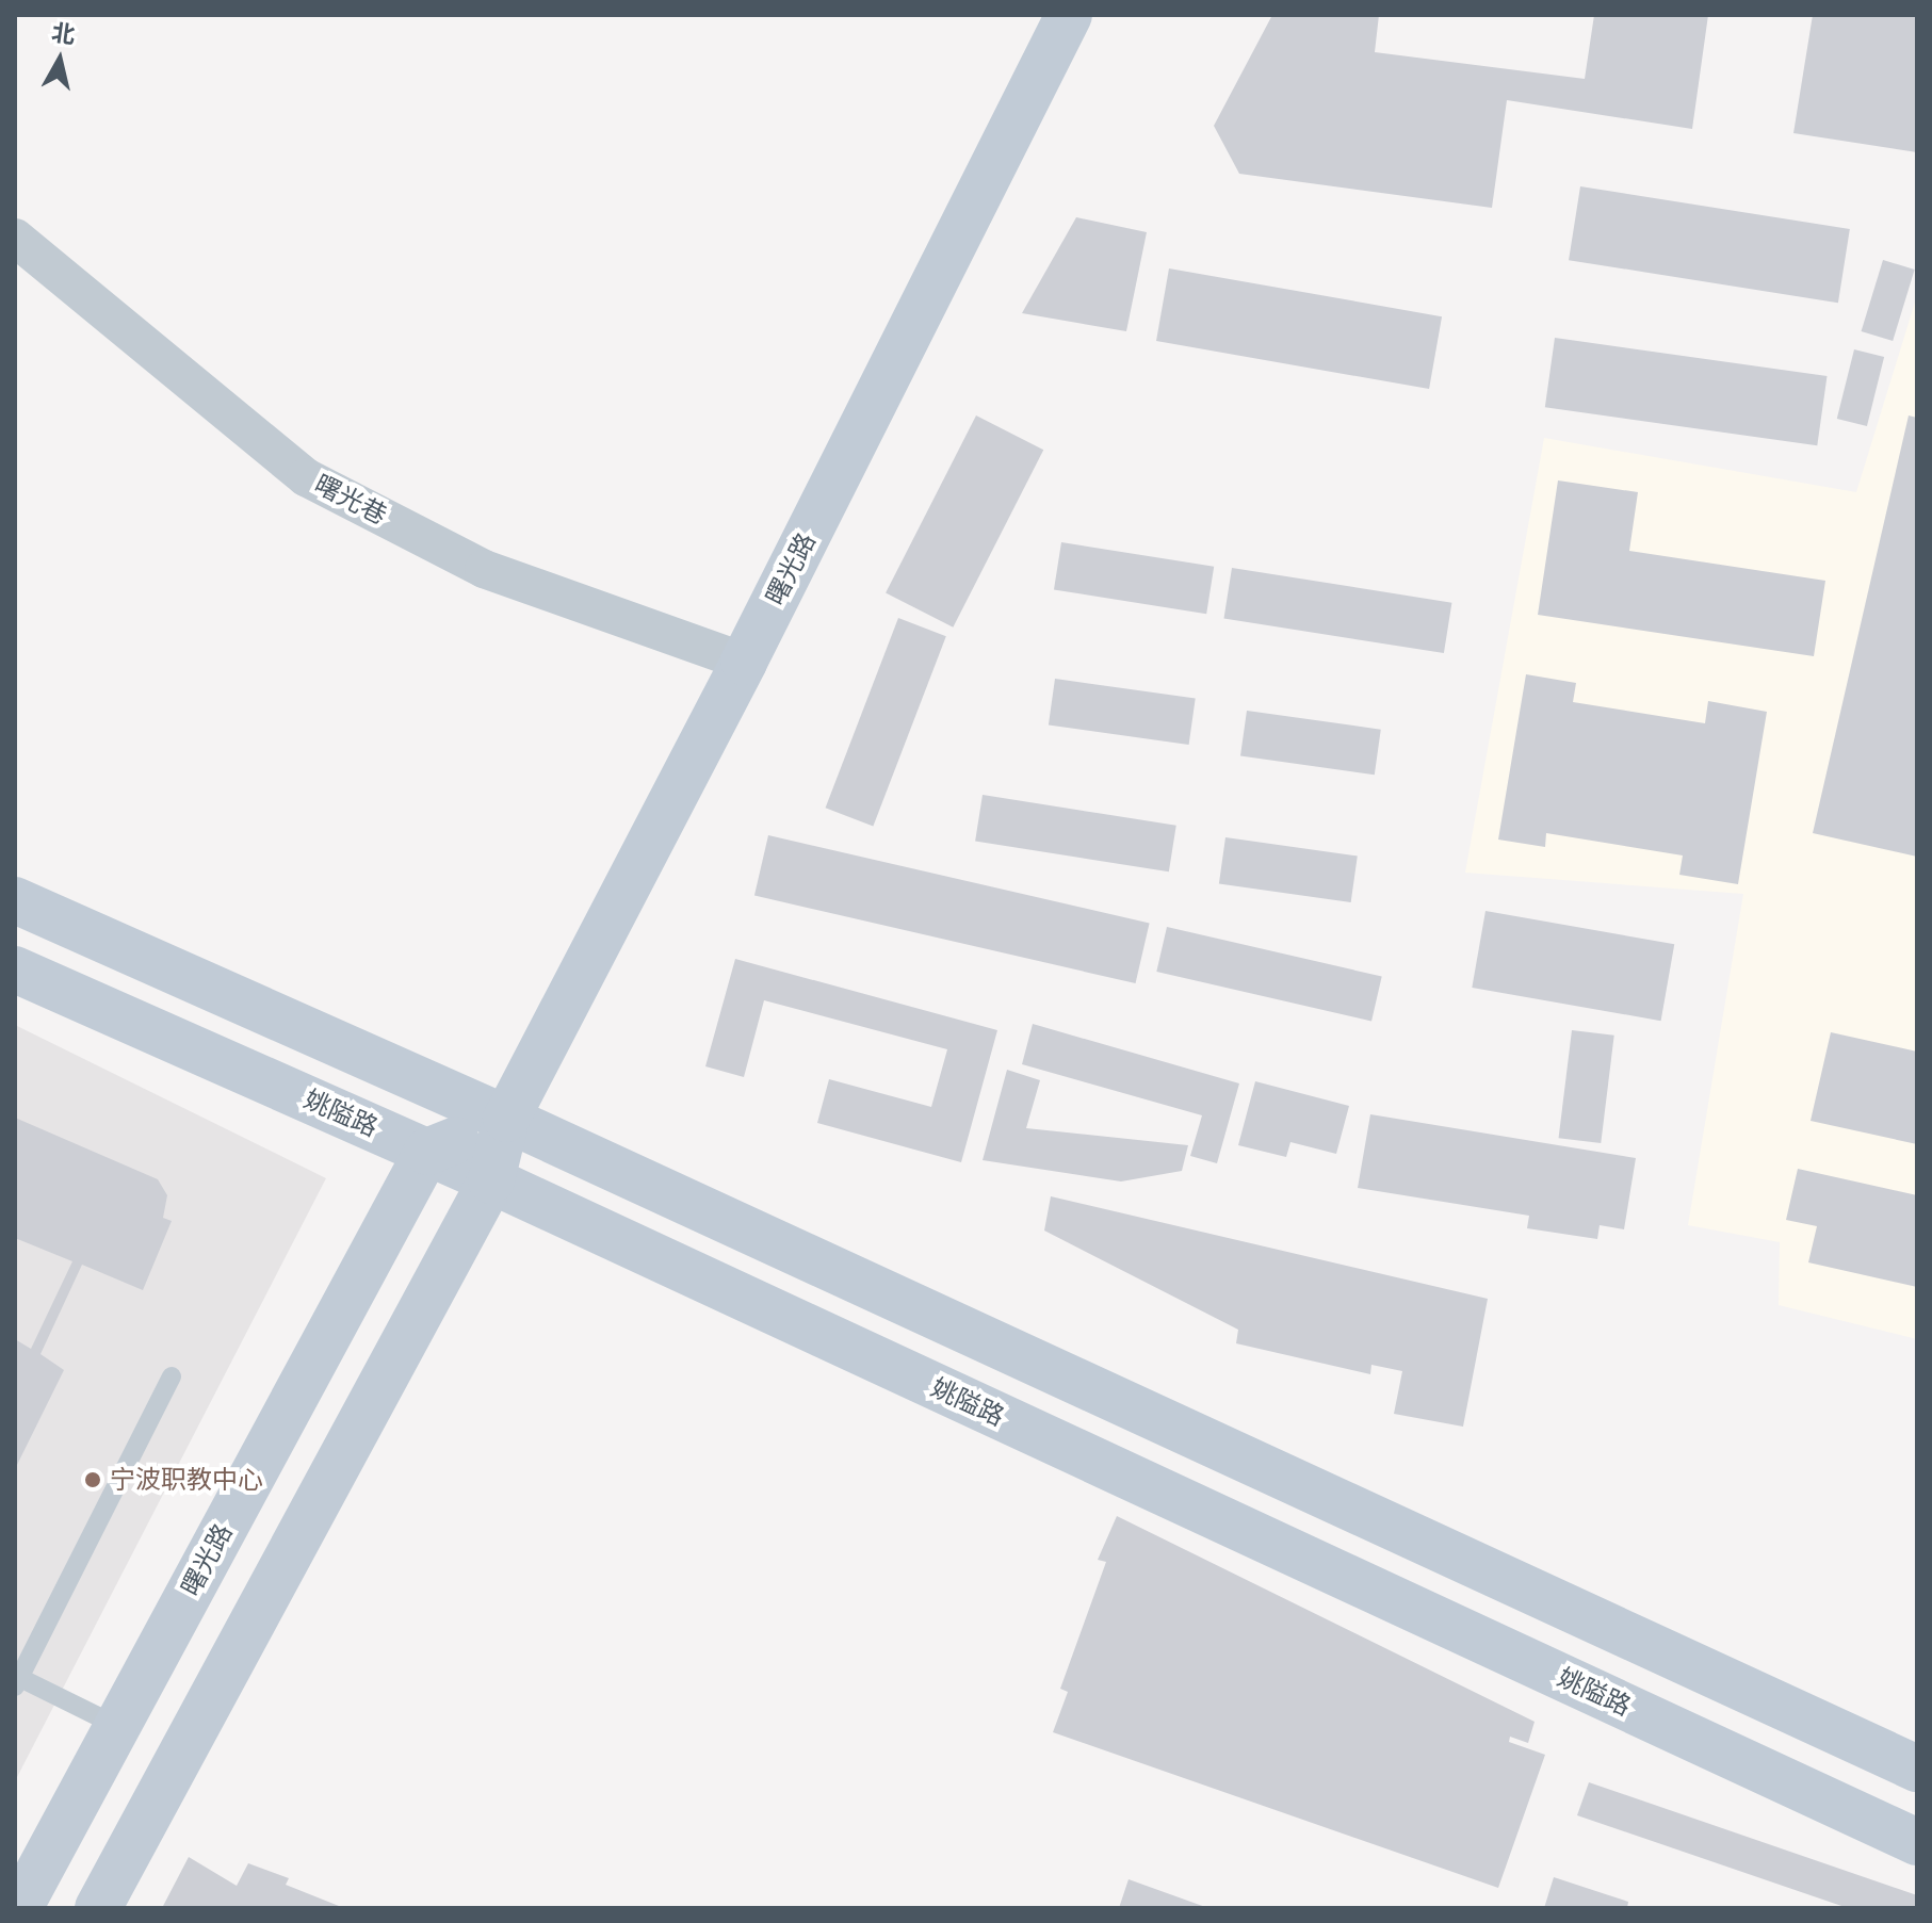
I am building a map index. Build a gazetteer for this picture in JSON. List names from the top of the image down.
{
  "streets": {
    "main road": ["曙光路", "姚隘路"],
    "street": ["曙光巷"]
  },
  "crossings": [
    ["曙光巷", "曙光路"],
    ["曙光路", "姚隘路"]
  ],
  "places": ["宁波职教中心"],
  "north": "top"
}
